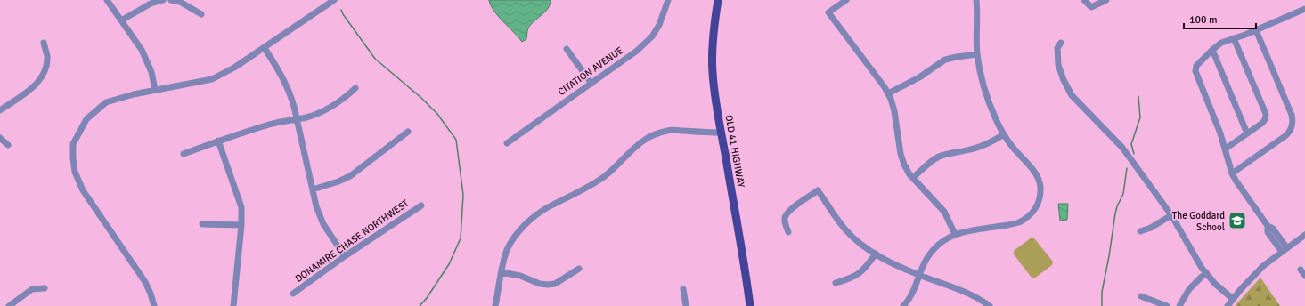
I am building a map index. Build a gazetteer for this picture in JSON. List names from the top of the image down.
{
  "streets": {
    "main road": ["OLD 41 HIGHWAY"],
    "street": ["CITATION AVENUE", "DONAMIRE CHASE NORTHWEST"]
  },
  "places": {
    "school or university": ["The Goddard School"]
  },
  "scale_bar": "100 m"
}
